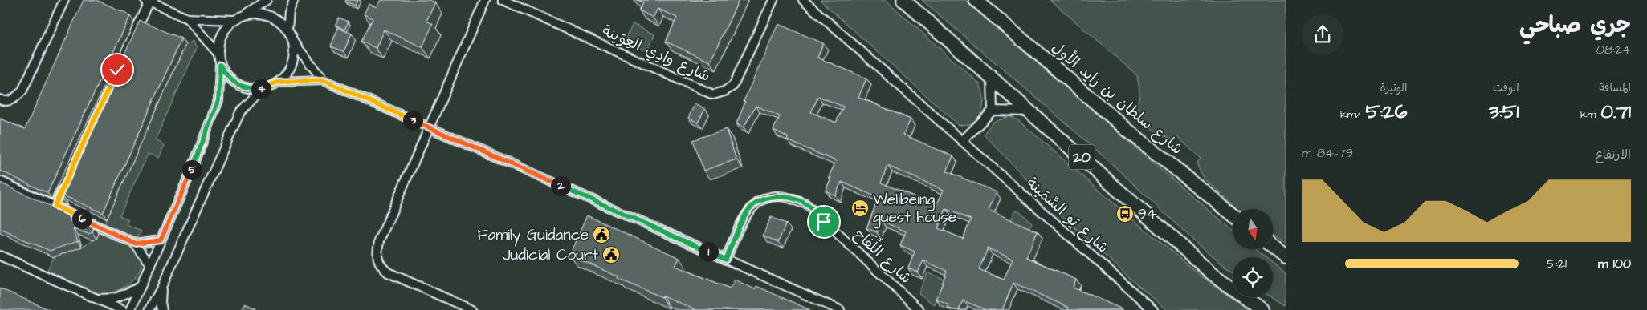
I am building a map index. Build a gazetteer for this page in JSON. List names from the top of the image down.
{
  "streets": {
    "main road": ["شارع سلطان بن زايد الأول", "20"],
    "street": ["شارع وادِي العِوَينة", "شارع يَو السِّمَينة", "شارع اللِّفاح"]
  },
  "places": {
    "hotel": ["Wellbeing guest house"],
    "bus stop": ["94"],
    "public building": ["Family Guidance", "Judicial Court"]
  },
  "north": "bottom",
  "page": {
    "heading": ["جري صباحي", "08:24"],
    "stats": [
      ["المسافة", "0.71 km"],
      ["الوقت", "3:51"],
      ["الوتيرة", "5:26 /km"]
    ],
    "pins": [
      "4",
      "3",
      "5",
      "2",
      "6",
      "1"
    ],
    "chart": ["الارتفاع", "79–84 m"],
    "list": [
      {
        "name": "100 m",
        "note": "5:21"
      }
    ]
  }
}
